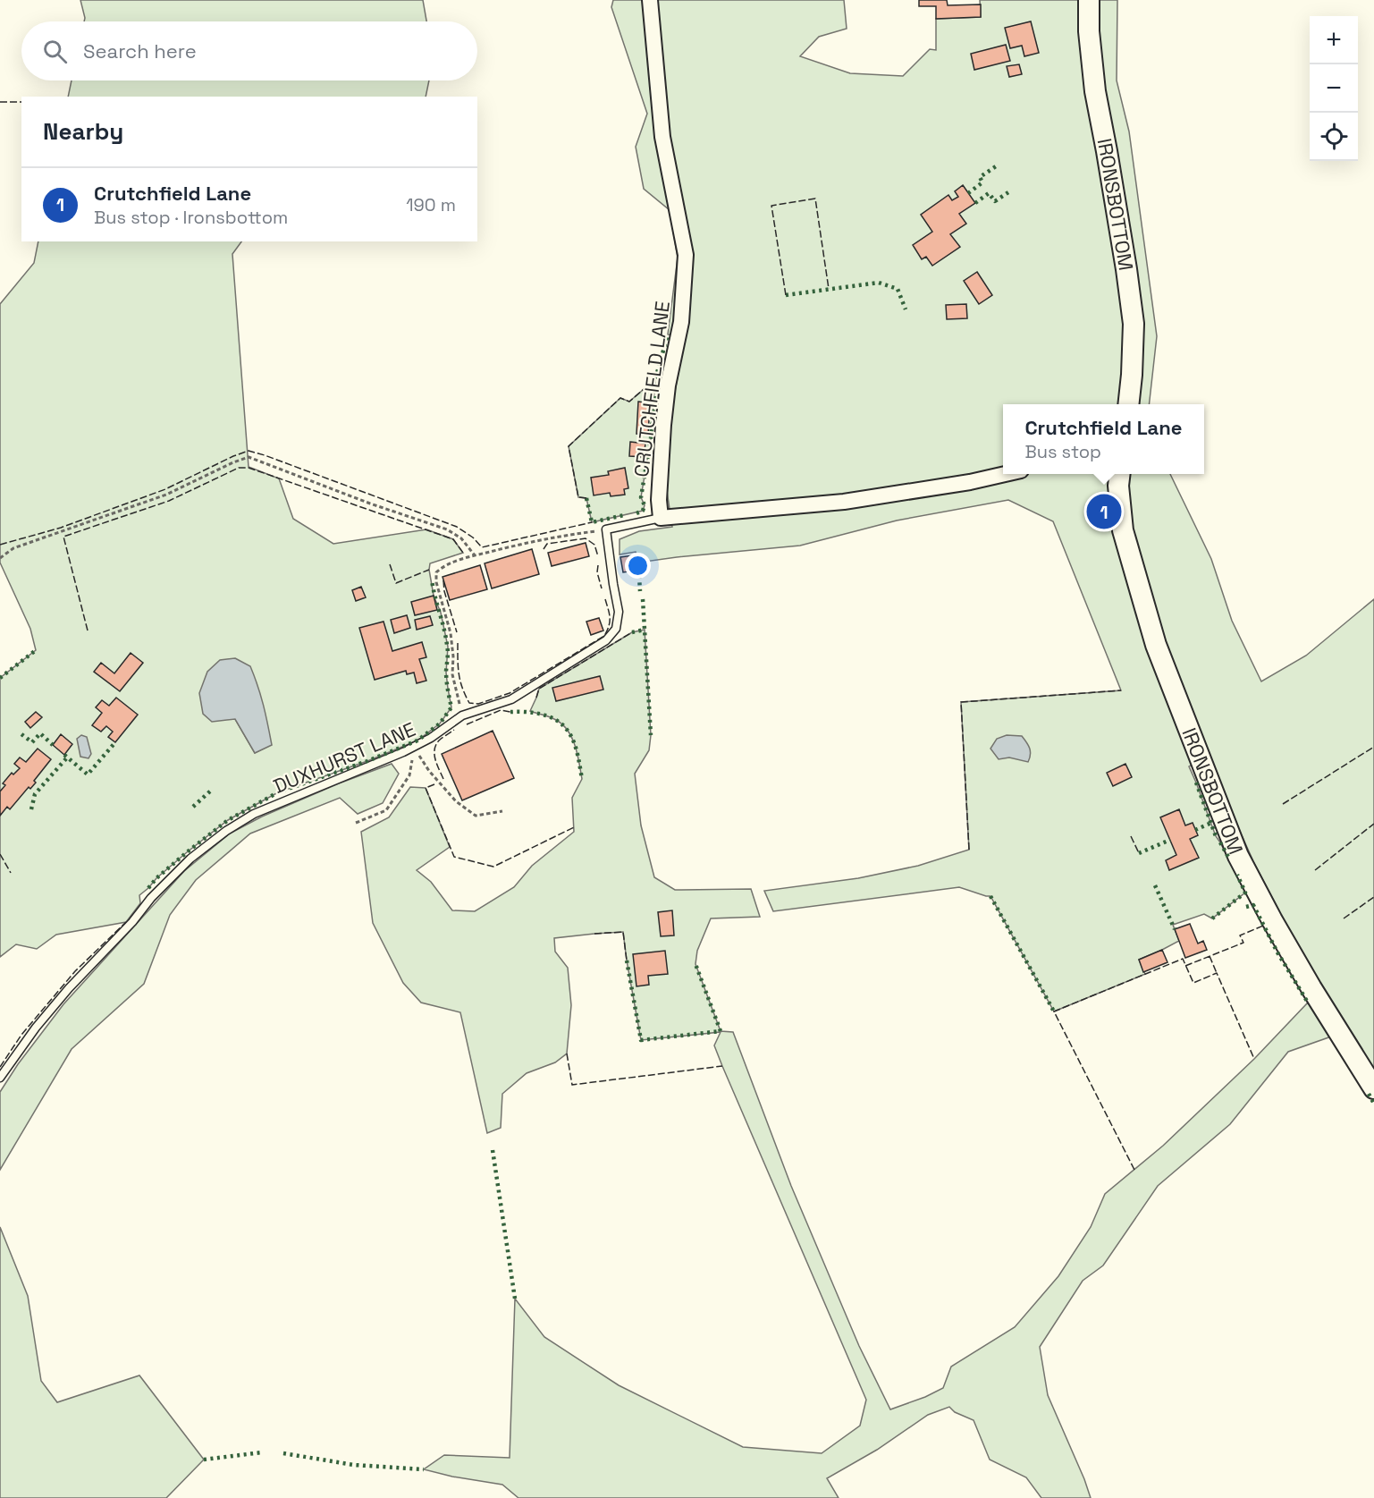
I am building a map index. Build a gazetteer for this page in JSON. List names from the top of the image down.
{
  "streets": {
    "street": ["IRONSBOTTOM", "CRUTCHFIELD LANE"],
    "lane": ["DUXHURST LANE"]
  },
  "page": {
    "map_buttons": ["+", "−"],
    "search": "Search here",
    "heading": "Nearby",
    "list": [
      {
        "mark": "1",
        "name": "Crutchfield Lane",
        "note": "Bus stop · Ironsbottom",
        "value": "190 m"
      }
    ],
    "popup": ["Crutchfield Lane", "Bus stop"],
    "pins": "1"
  }
}
